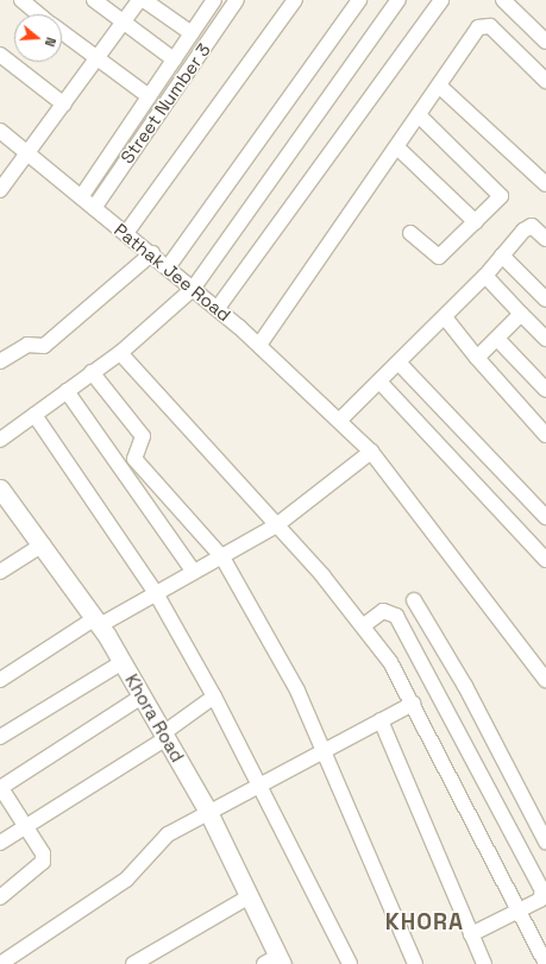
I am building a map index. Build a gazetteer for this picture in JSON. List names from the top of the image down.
{
  "streets": {
    "street": ["Street Number 3", "Pathak Jee Road", "Khora Road"]
  },
  "crossings": [
    ["Street Number 3", "Pathak Jee Road"]
  ],
  "districts": ["KHORA"],
  "north": "right"
}
